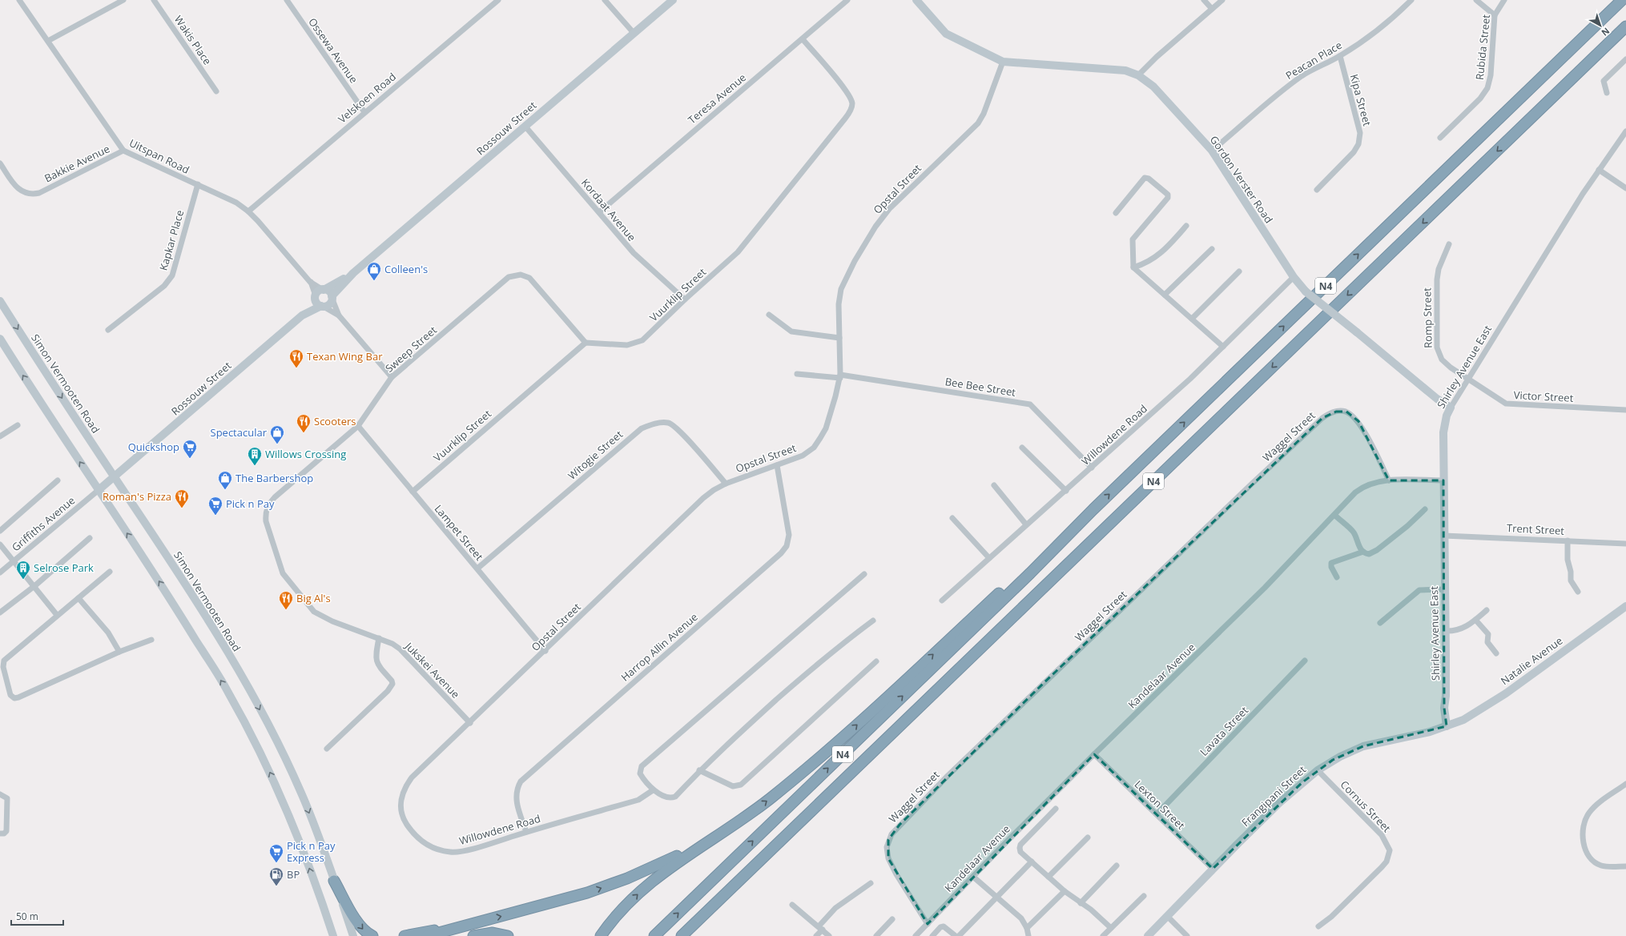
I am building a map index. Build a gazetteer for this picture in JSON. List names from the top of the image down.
{
  "streets": {
    "highway": ["N4"],
    "main road": [
      "Rossouw Street",
      "Gordon Verster Road",
      "Shirley Avenue East",
      "Simon Vermooten Road",
      "Natalie Avenue",
      "Frangipani Street"
    ],
    "street": [
      "Wakis Place",
      "Rubida Street",
      "Ossewa Avenue",
      "Peacan Place",
      "Velskoen Road",
      "Teresa Avenue",
      "Kipa Street",
      "Uitspan Road",
      "Bakkie Avenue",
      "Opstal Street",
      "Kordaat Avenue",
      "Kapkar Place",
      "Vuurklip Street",
      "Romp Street",
      "Sweep Street",
      "Bee Bee Street",
      "Victor Street",
      "Willowdene Road",
      "Waggel Street",
      "Witogie Street",
      "Griffiths Avenue",
      "Trent Street",
      "Lampet Street",
      "Harrop Allin Avenue",
      "Jukskei Avenue",
      "Kandelaar Avenue",
      "Lavata Street",
      "Lexton Street",
      "Cornus Street"
    ]
  },
  "crossings": [
    ["Ossewa Avenue", "Velskoen Road"],
    ["Peacan Place", "Kipa Street"],
    ["Peacan Place", "Gordon Verster Road"],
    ["Velskoen Road", "Uitspan Road"],
    ["Teresa Avenue", "Kordaat Avenue"],
    ["Teresa Avenue", "Vuurklip Street"],
    ["Rossouw Street", "Uitspan Road"],
    ["Rossouw Street", "Kordaat Avenue"],
    ["Rossouw Street", "Simon Vermooten Road"],
    ["Rossouw Street", "Griffiths Avenue"],
    ["Uitspan Road", "Bakkie Avenue"],
    ["Uitspan Road", "Kapkar Place"],
    ["Gordon Verster Road", "Opstal Street"],
    ["Gordon Verster Road", "Shirley Avenue East"],
    ["Gordon Verster Road", "Willowdene Road"],
    ["Opstal Street", "Bee Bee Street"],
    ["Opstal Street", "Willowdene Road"],
    ["Opstal Street", "Witogie Street"],
    ["Opstal Street", "Lampet Street"],
    ["Opstal Street", "Harrop Allin Avenue"],
    ["Opstal Street", "Jukskei Avenue"],
    ["Kordaat Avenue", "Vuurklip Street"],
    ["Vuurklip Street", "Sweep Street"],
    ["Vuurklip Street", "Lampet Street"],
    ["Romp Street", "Shirley Avenue East"],
    ["Romp Street", "Victor Street"],
    ["Sweep Street", "Lampet Street"],
    ["Sweep Street", "Jukskei Avenue"],
    ["Shirley Avenue East", "Victor Street"],
    ["Shirley Avenue East", "Trent Street"],
    ["Shirley Avenue East", "Natalie Avenue"],
    ["Shirley Avenue East", "Kandelaar Avenue"],
    ["Shirley Avenue East", "Frangipani Street"],
    ["Bee Bee Street", "Willowdene Road"],
    ["Willowdene Road", "Harrop Allin Avenue"],
    ["Waggel Street", "Kandelaar Avenue"],
    ["Witogie Street", "Lampet Street"],
    ["Natalie Avenue", "Frangipani Street"],
    ["Kandelaar Avenue", "Lexton Street"],
    ["Lavata Street", "Lexton Street"],
    ["Frangipani Street", "Lexton Street"],
    ["Frangipani Street", "Cornus Street"]
  ],
  "places": {
    "shop": ["Colleen's", "Spectacular", "The Barbershop"],
    "restaurant": [
      "Texan Wing Bar",
      "Scooters",
      "Roman's Pizza",
      "Big Al's"
    ],
    "supermarket": ["Quickshop", "Pick n Pay", "Pick n Pay Express"],
    "building": ["Willows Crossing", "Selrose Park"],
    "fuel station": ["BP"]
  },
  "scale_bar": "50 m",
  "north": "bottom right"
}
